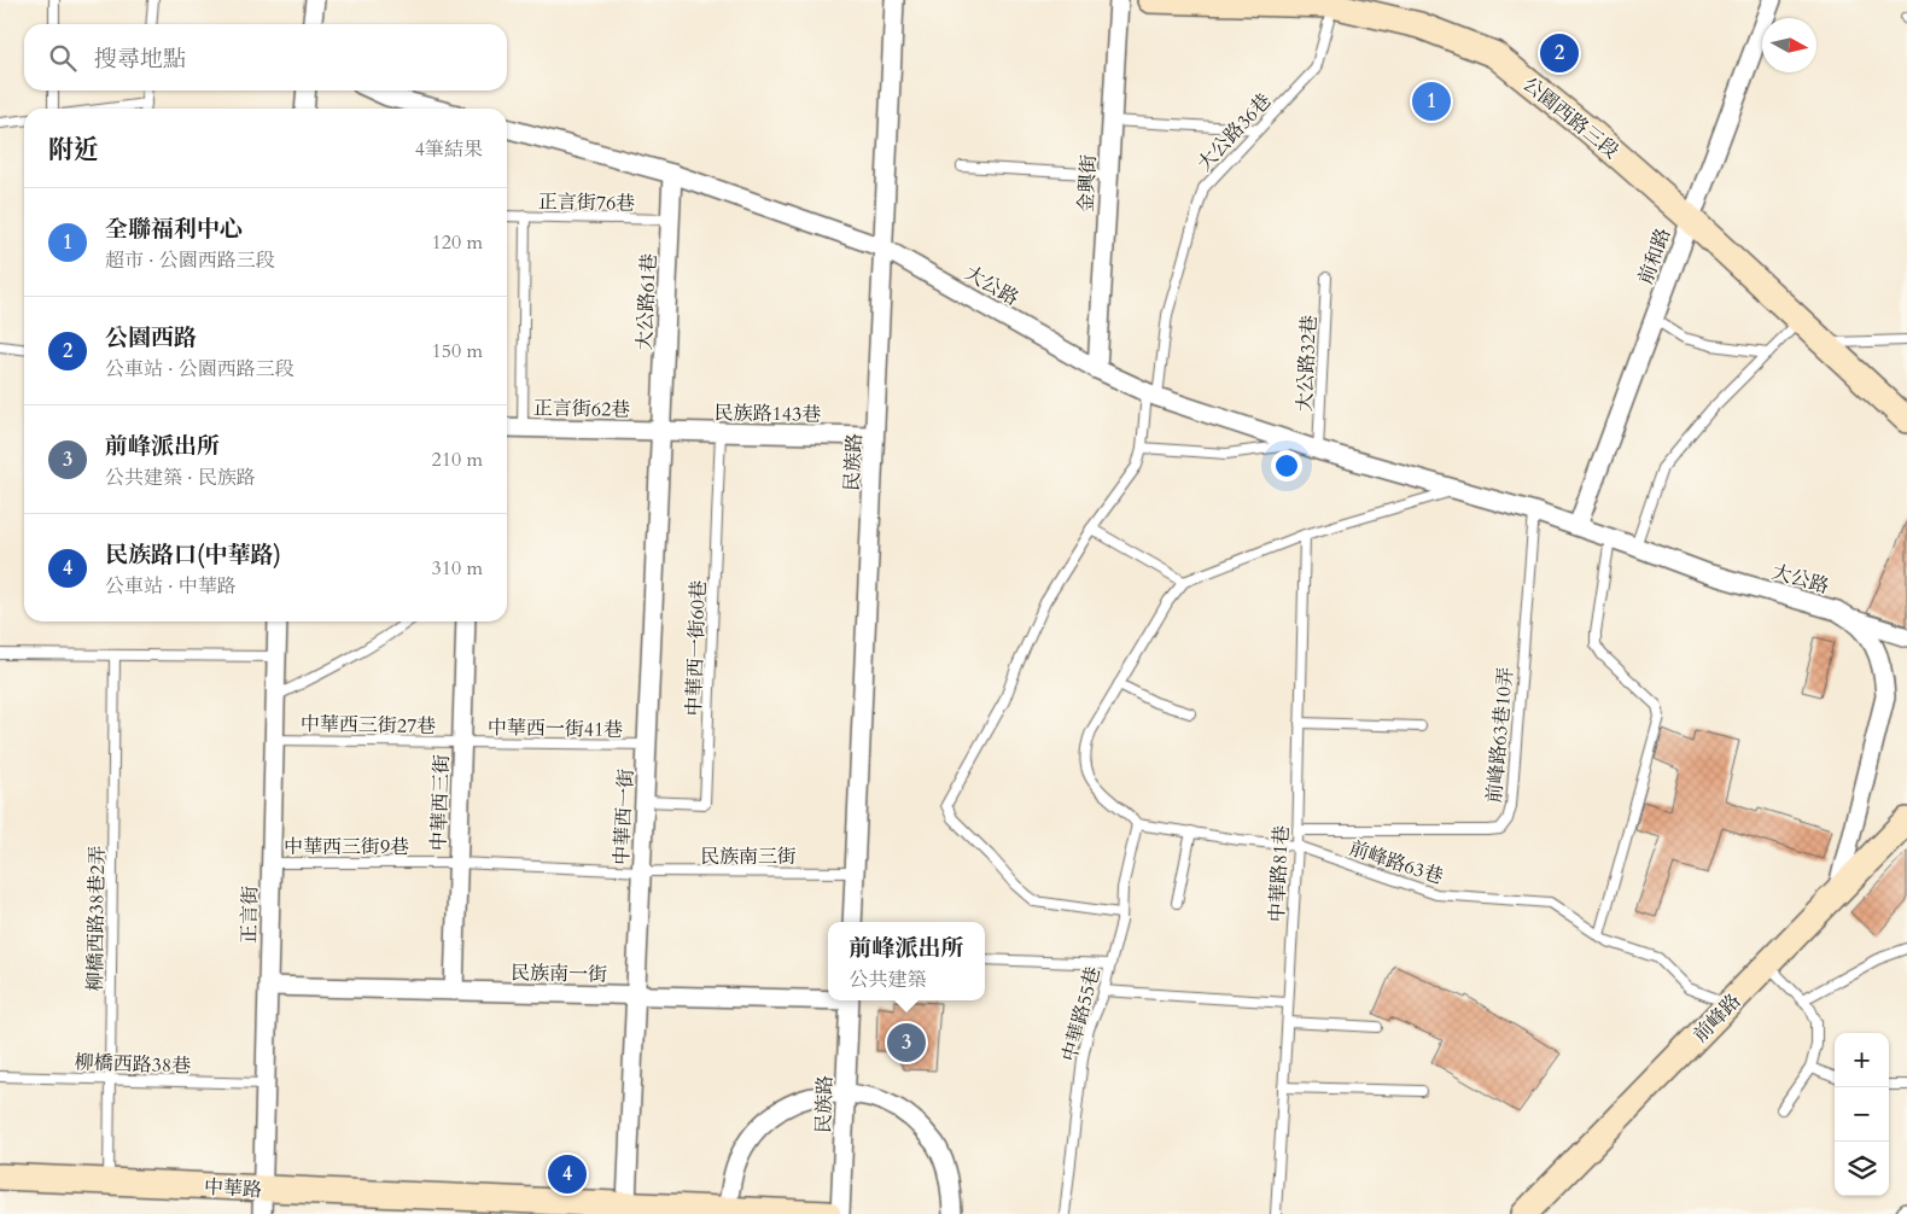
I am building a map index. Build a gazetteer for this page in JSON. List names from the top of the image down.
{
  "streets": {
    "main road": ["公園西路三段", "前峰路", "中華路"],
    "street": [
      "金興街",
      "前和路",
      "大公路",
      "大公路61巷",
      "正言街62巷",
      "民族路143巷",
      "民族路",
      "中華西三街",
      "中華西一街",
      "正言街",
      "民族南一街"
    ],
    "lane": [
      "大公路36巷",
      "正言街76巷",
      "大公路32巷",
      "中華西一街60巷",
      "中華西三街27巷",
      "中華西一街41巷",
      "前峰路63巷10弄",
      "中華西三街9巷",
      "民族南三街",
      "前峰路63巷",
      "中華路81巷",
      "柳橋西路38巷2弄",
      "中華路55巷",
      "柳橋西路38巷"
    ]
  },
  "crossings": [
    ["公園西路三段", "大公路36巷"],
    ["公園西路三段", "前和路"],
    ["大公路36巷", "大公路"],
    ["大公路36巷", "中華路55巷"],
    ["金興街", "大公路"],
    ["正言街76巷", "大公路61巷"],
    ["前和路", "大公路"],
    ["大公路", "大公路61巷"],
    ["大公路", "大公路32巷"],
    ["大公路", "民族路"],
    ["大公路", "前峰路63巷10弄"],
    ["大公路", "前峰路"],
    ["大公路61巷", "正言街62巷"],
    ["大公路61巷", "民族路143巷"],
    ["大公路61巷", "中華西一街"],
    ["正言街62巷", "民族路143巷"],
    ["正言街62巷", "中華西一街"],
    ["民族路143巷", "民族路"],
    ["民族路143巷", "中華西一街60巷"],
    ["民族路143巷", "中華西一街"],
    ["民族路", "民族南三街"],
    ["中華西一街60巷", "中華西一街"],
    ["中華西三街27巷", "中華西一街41巷"],
    ["中華西三街27巷", "中華西三街"],
    ["中華西三街27巷", "正言街"],
    ["中華西一街41巷", "中華西三街"],
    ["中華西一街41巷", "中華西一街"],
    ["前峰路63巷10弄", "中華路81巷"],
    ["中華西三街", "中華西三街9巷"],
    ["中華西三街", "民族南一街"],
    ["中華西一街", "中華西三街9巷"],
    ["中華西一街", "民族南三街"],
    ["中華西一街", "民族南一街"],
    ["中華西一街", "中華路"],
    ["中華西三街9巷", "民族南三街"],
    ["中華西三街9巷", "正言街"],
    ["前峰路63巷", "中華路81巷"],
    ["前峰路63巷", "中華路55巷"],
    ["前峰路63巷", "前峰路"],
    ["正言街", "民族南一街"],
    ["正言街", "柳橋西路38巷"],
    ["正言街", "中華路"],
    ["柳橋西路38巷2弄", "柳橋西路38巷"],
    ["柳橋西路38巷2弄", "中華路"]
  ],
  "north": "right",
  "page": {
    "search": "搜尋地點",
    "pins": [
      "2",
      "1",
      "3",
      "4"
    ],
    "heading": ["附近", "4筆結果"],
    "list": [
      {
        "mark": "1",
        "name": "全聯福利中心",
        "note": "超市 · 公園西路三段",
        "value": "120 m"
      },
      {
        "mark": "2",
        "name": "公園西路",
        "note": "公車站 · 公園西路三段",
        "value": "150 m"
      },
      {
        "mark": "3",
        "name": "前峰派出所",
        "note": "公共建築 · 民族路",
        "value": "210 m"
      },
      {
        "mark": "4",
        "name": "民族路口(中華路)",
        "note": "公車站 · 中華路",
        "value": "310 m"
      }
    ],
    "popup": ["前峰派出所", "公共建築"],
    "map_buttons": ["+", "−"]
  }
}
